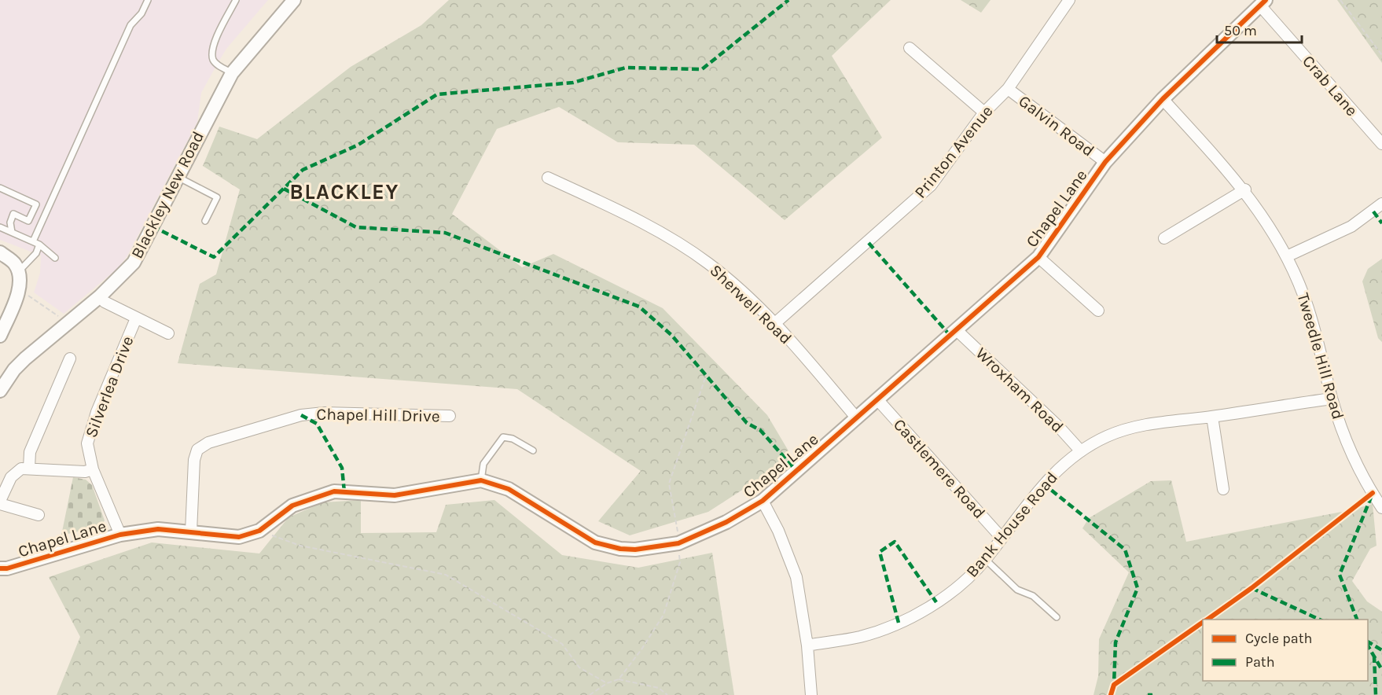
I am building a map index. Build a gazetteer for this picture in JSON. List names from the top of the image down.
{
  "streets": {
    "street": [
      "Crab Lane",
      "Galvin Road",
      "Printon Avenue",
      "Blackley New Road",
      "Chapel Lane",
      "Sherwell Road",
      "Tweedle Hill Road",
      "Silverlea Drive",
      "Wroxham Road",
      "Chapel Hill Drive",
      "Castlemere Road",
      "Bank House Road"
    ]
  },
  "crossings": [
    ["Crab Lane", "Chapel Lane"],
    ["Galvin Road", "Printon Avenue"],
    ["Galvin Road", "Chapel Lane"],
    ["Printon Avenue", "Sherwell Road"],
    ["Chapel Lane", "Sherwell Road"],
    ["Chapel Lane", "Tweedle Hill Road"],
    ["Chapel Lane", "Silverlea Drive"],
    ["Chapel Lane", "Wroxham Road"],
    ["Chapel Lane", "Chapel Hill Drive"],
    ["Chapel Lane", "Castlemere Road"],
    ["Tweedle Hill Road", "Bank House Road"],
    ["Wroxham Road", "Bank House Road"],
    ["Castlemere Road", "Bank House Road"]
  ],
  "districts": ["BLACKLEY"],
  "legend": ["Cycle path", "Path"],
  "scale_bar": "50 m"
}
